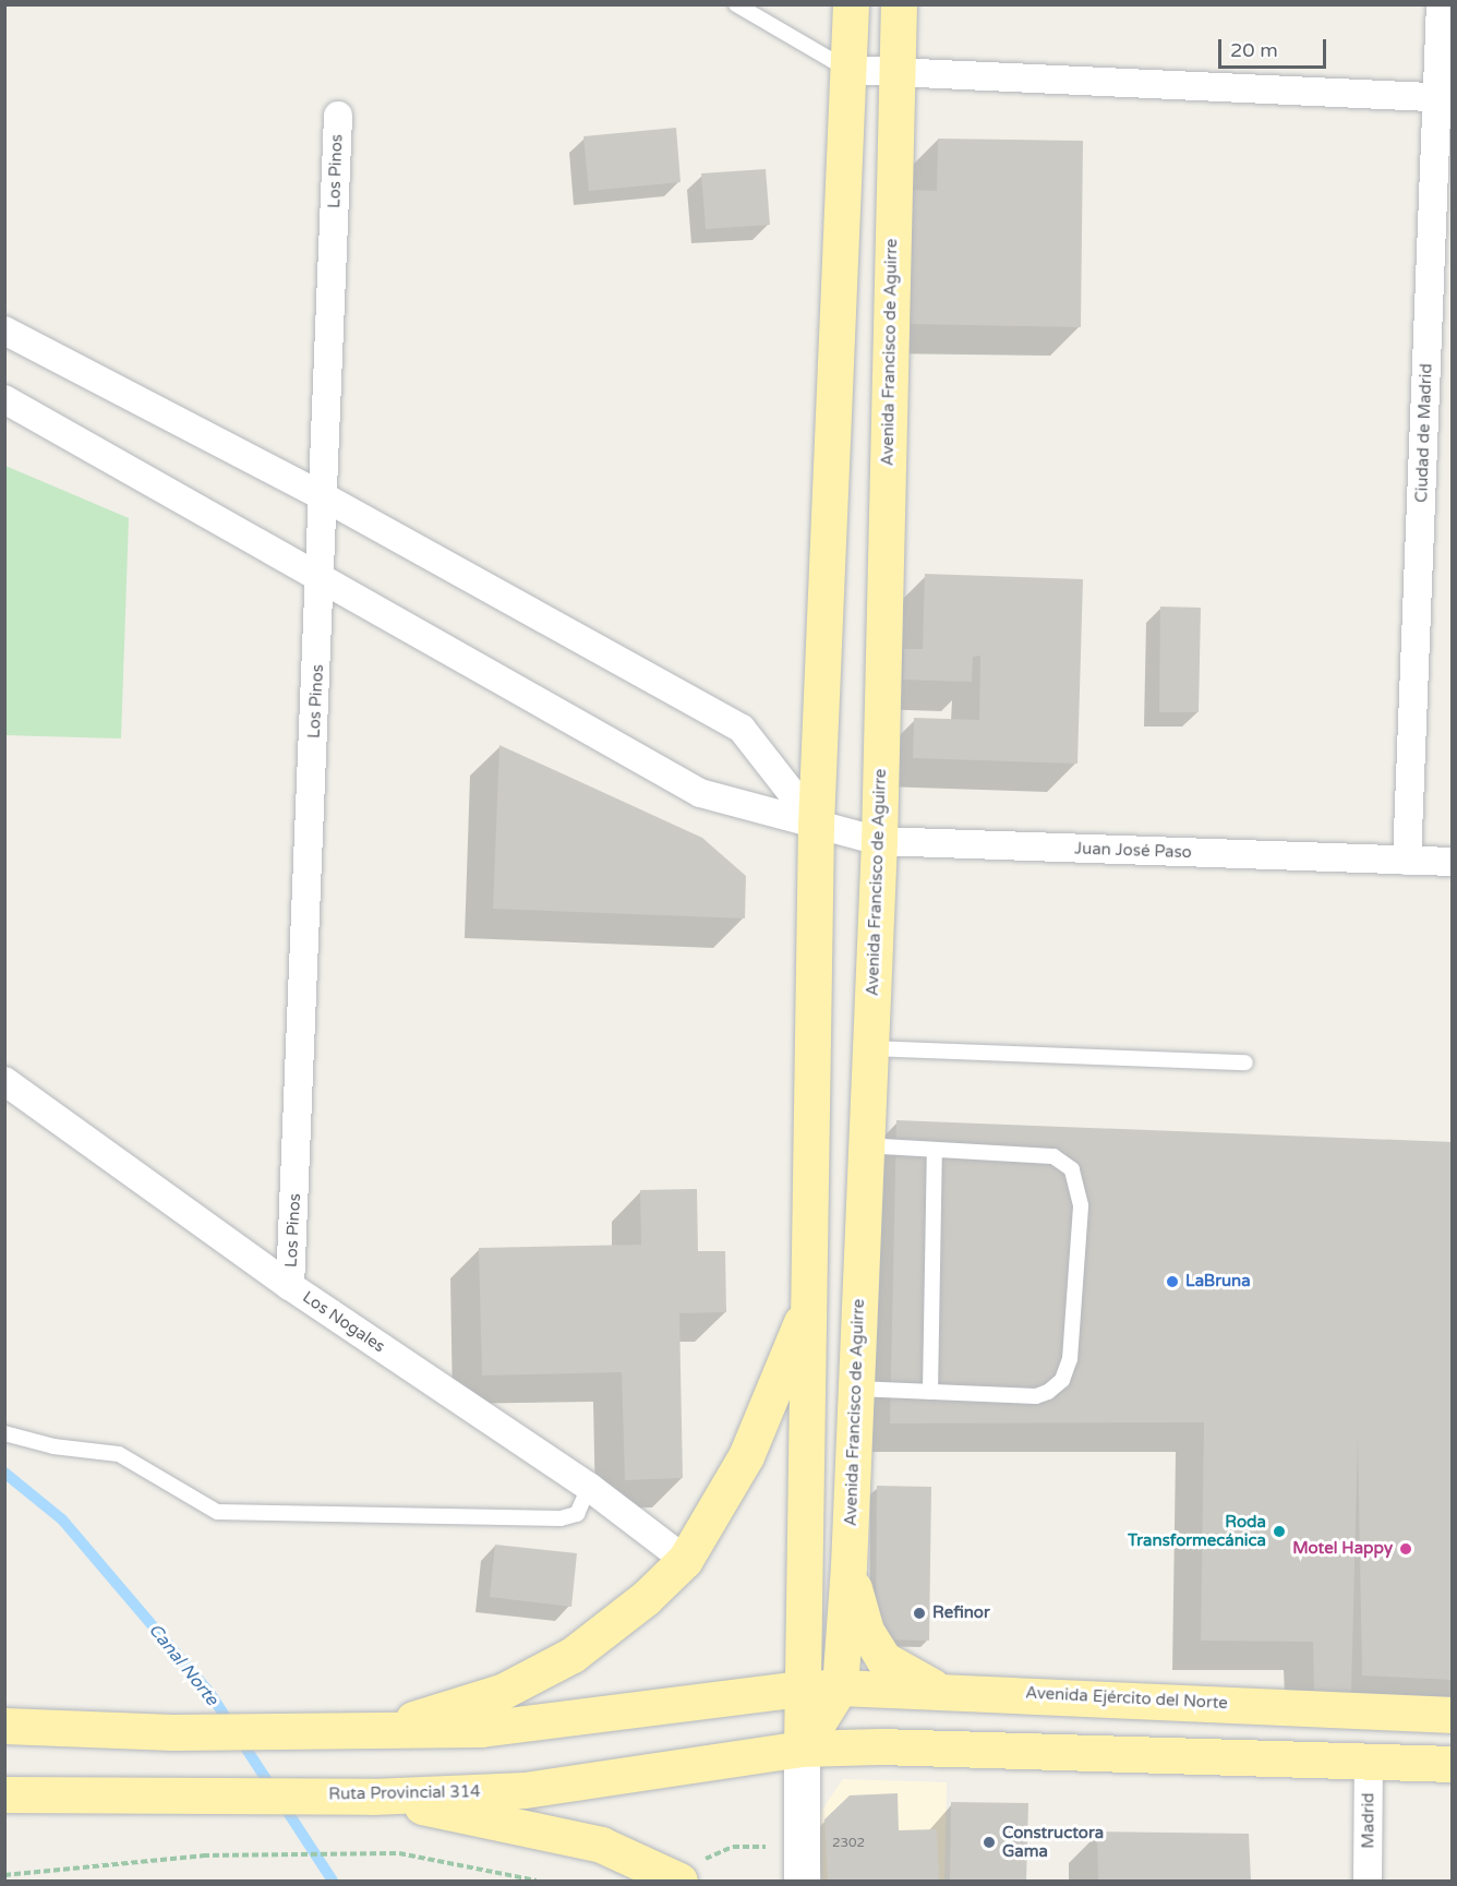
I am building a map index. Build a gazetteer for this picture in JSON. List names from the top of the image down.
{
  "streets": {
    "main road": ["Avenida Francisco de Aguirre", "Avenida Ejército del Norte", "Ruta Provincial 314"],
    "street": [
      "Los Pinos",
      "Ciudad de Madrid",
      "Juan José Paso",
      "Los Nogales",
      "Madrid"
    ]
  },
  "crossings": [
    ["Los Pinos", "Juan José Paso"],
    ["Los Pinos", "Los Nogales"],
    ["Avenida Francisco de Aguirre", "Juan José Paso"],
    ["Avenida Francisco de Aguirre", "Avenida Ejército del Norte"],
    ["Avenida Francisco de Aguirre", "Ruta Provincial 314"],
    ["Ciudad de Madrid", "Juan José Paso"]
  ],
  "water": ["Canal Norte"],
  "places": [
    "LaBruna",
    "Roda Transformecánica",
    "Motel Happy",
    "Refinor",
    "Constructora Gama"
  ],
  "house_numbers": ["2302"],
  "scale_bar": "20 m"
}
